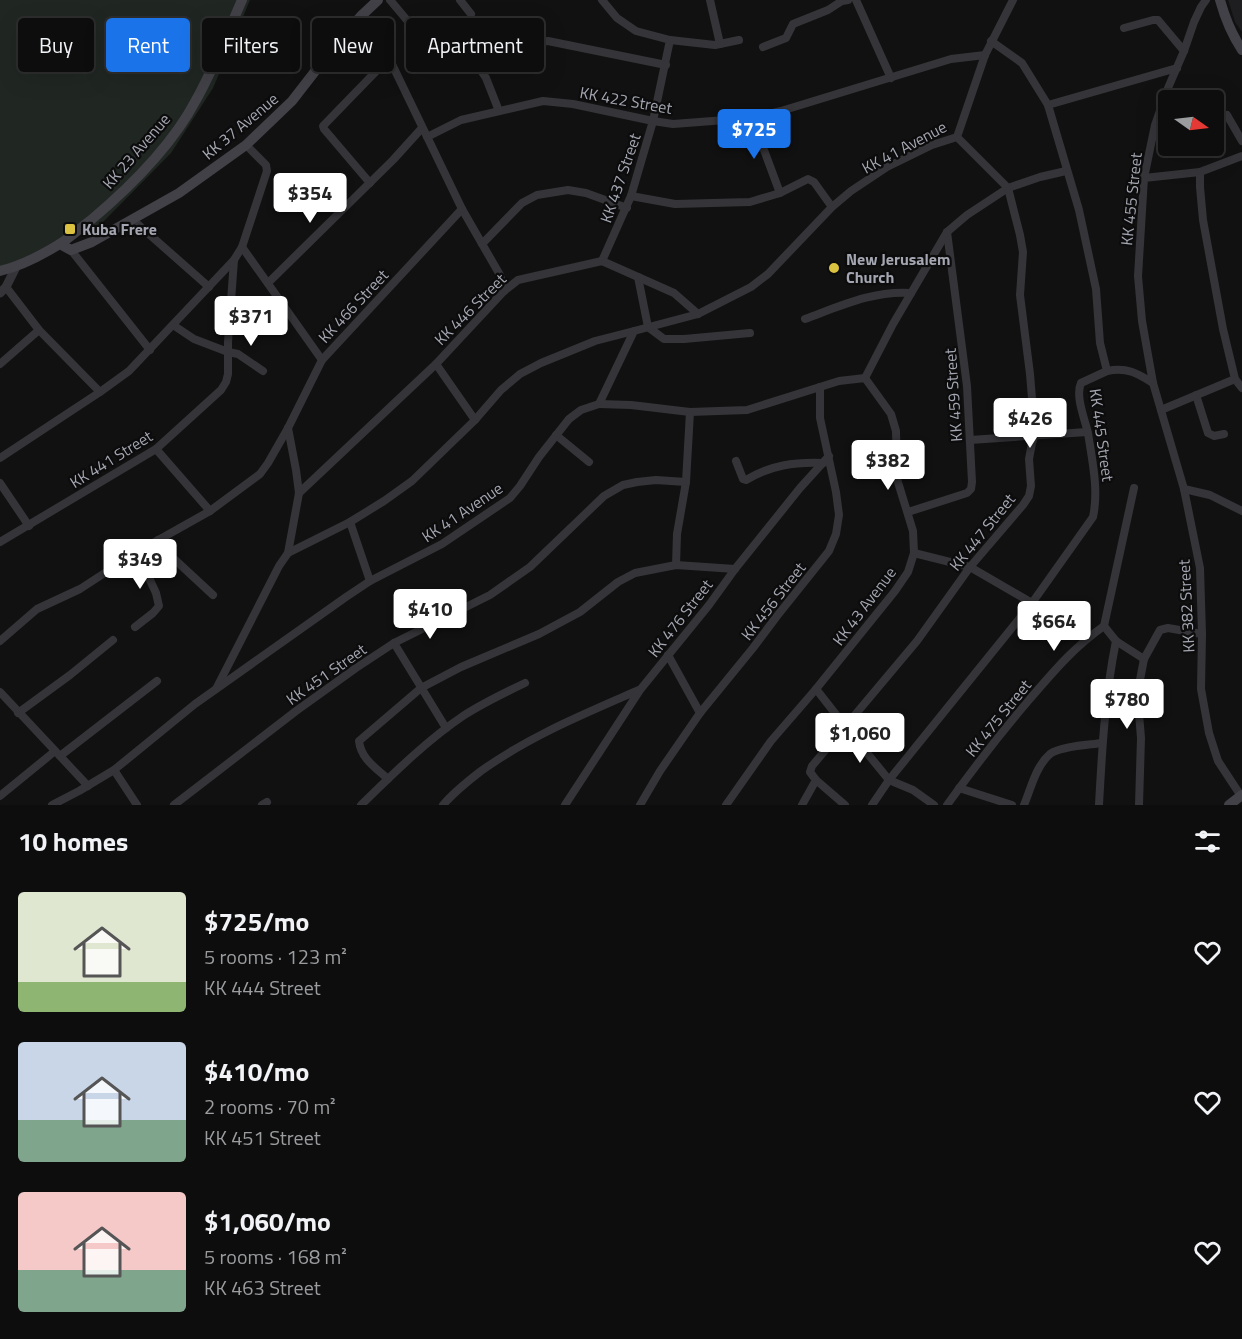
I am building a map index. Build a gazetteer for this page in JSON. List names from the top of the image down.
{
  "streets": {
    "main road": ["KK 37 Avenue", "KK 23 Avenue"],
    "street": [
      "KK 422 Street",
      "KK 41 Avenue",
      "KK 437 Street",
      "KK 455 Street",
      "KK 466 Street",
      "KK 446 Street",
      "KK 459 Street",
      "KK 445 Street",
      "KK 441 Street",
      "KK 447 Street",
      "KK 456 Street",
      "KK 43 Avenue",
      "KK 382 Street",
      "KK 476 Street",
      "KK 451 Street",
      "KK 475 Street"
    ]
  },
  "crossings": [
    ["KK 422 Street", "KK 41 Avenue"],
    ["KK 422 Street", "KK 437 Street"],
    ["KK 37 Avenue", "KK 441 Street"],
    ["KK 41 Avenue", "KK 445 Street"],
    ["KK 437 Street", "KK 446 Street"],
    ["KK 455 Street", "KK 382 Street"],
    ["KK 459 Street", "KK 43 Avenue"],
    ["KK 456 Street", "KK 476 Street"]
  ],
  "places": {
    "transit": ["Kuba Frere"],
    "other": ["New Jerusalem Church"]
  },
  "north": "right",
  "page": {
    "chip": [
      "Buy",
      "Rent",
      "Filters",
      "New",
      "Apartment"
    ],
    "price": [
      "$725",
      "$354",
      "$371",
      "$426",
      "$382",
      "$349",
      "$410",
      "$664",
      "$780",
      "$1,060"
    ],
    "heading": "10 homes",
    "list": [
      {
        "name": "$725/mo",
        "note": "5 rooms · 123 m² · KK 444 Street"
      },
      {
        "name": "$410/mo",
        "note": "2 rooms · 70 m² · KK 451 Street"
      },
      {
        "name": "$1,060/mo",
        "note": "5 rooms · 168 m² · KK 463 Street"
      }
    ]
  }
}
